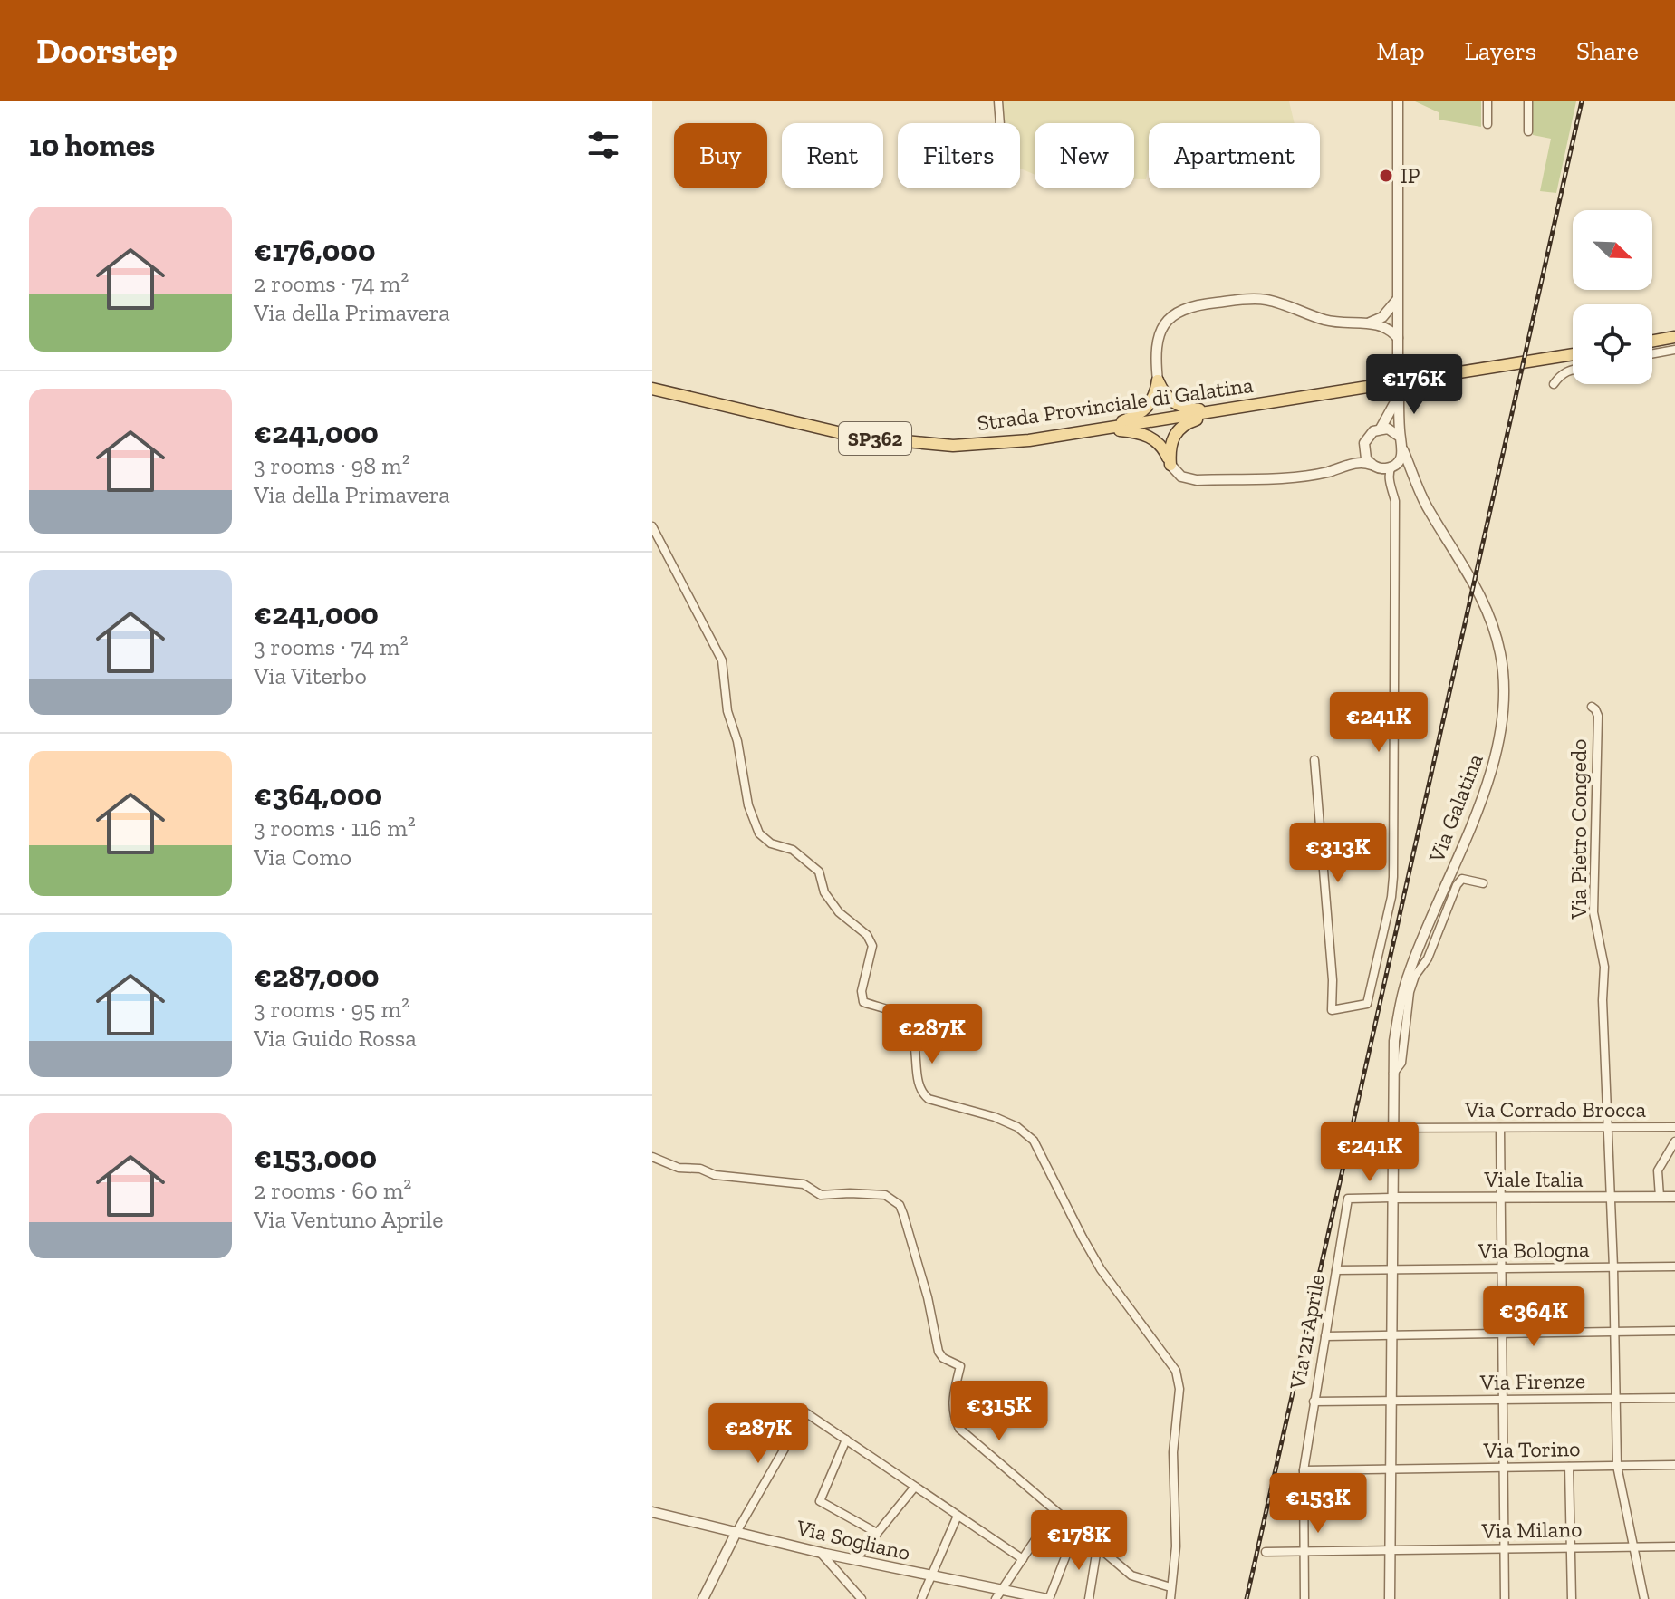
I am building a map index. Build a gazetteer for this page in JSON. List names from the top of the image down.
{
  "streets": {
    "main road": ["Strada Provinciale di Galatina", "SP362"],
    "street": [
      "Via Galatina",
      "Via Pietro Congedo",
      "Via Corrado Brocca",
      "Viale Italia",
      "Via Bologna",
      "Via 21 Aprile",
      "Via Firenze",
      "Via Torino",
      "Via Milano",
      "Via Sogliano"
    ]
  },
  "crossings": [
    ["Via Galatina", "Via Corrado Brocca"],
    ["Via Galatina", "Viale Italia"],
    ["Via Galatina", "Via Bologna"],
    ["Via Galatina", "Via 21 Aprile"],
    ["Via Galatina", "Via Firenze"],
    ["Via Galatina", "Via Torino"],
    ["Via Galatina", "Via Milano"],
    ["Via Pietro Congedo", "Via Corrado Brocca"],
    ["Via Pietro Congedo", "Viale Italia"],
    ["Via Pietro Congedo", "Via Bologna"],
    ["Via Pietro Congedo", "Via Firenze"],
    ["Via Pietro Congedo", "Via Torino"],
    ["Via Pietro Congedo", "Via Milano"],
    ["Viale Italia", "Via 21 Aprile"],
    ["Via Bologna", "Via 21 Aprile"],
    ["Via 21 Aprile", "Via Firenze"],
    ["Via 21 Aprile", "Via Torino"],
    ["Via 21 Aprile", "Via Milano"]
  ],
  "places": ["IP"],
  "north": "bottom right",
  "page": {
    "header": "Doorstep",
    "nav": ["Map", "Layers", "Share"],
    "heading": "10 homes",
    "chip": [
      "Buy",
      "Rent",
      "Filters",
      "New",
      "Apartment"
    ],
    "list": [
      {
        "name": "€176,000",
        "note": "2 rooms · 74 m² · Via della Primavera"
      },
      {
        "name": "€241,000",
        "note": "3 rooms · 98 m² · Via della Primavera"
      },
      {
        "name": "€241,000",
        "note": "3 rooms · 74 m² · Via Viterbo"
      },
      {
        "name": "€364,000",
        "note": "3 rooms · 116 m² · Via Como"
      },
      {
        "name": "€287,000",
        "note": "3 rooms · 95 m² · Via Guido Rossa"
      },
      {
        "name": "€153,000",
        "note": "2 rooms · 60 m² · Via Ventuno Aprile"
      }
    ],
    "price": [
      "€176K",
      "€241K",
      "€313K",
      "€287K",
      "€241K",
      "€364K",
      "€315K",
      "€287K",
      "€153K",
      "€178K"
    ]
  }
}
